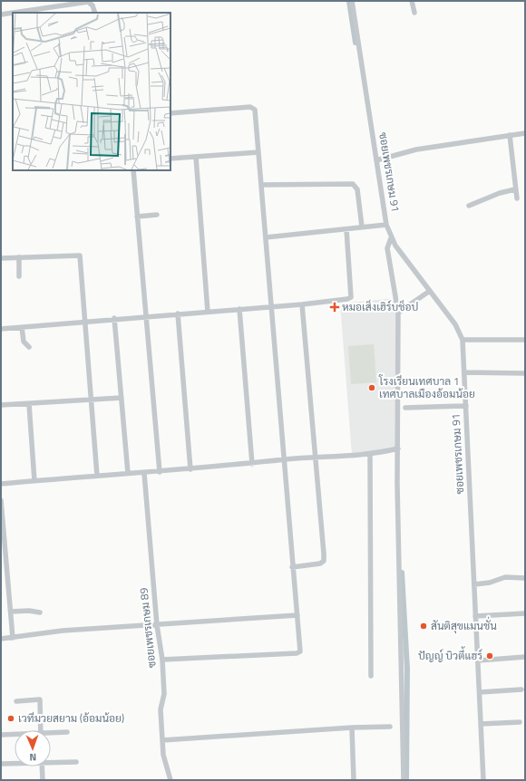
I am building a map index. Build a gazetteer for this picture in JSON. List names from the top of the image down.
{
  "streets": {
    "street": ["ซอยเพชรเกษม 91", "ซอยเพชรเกษม 89"]
  },
  "places": {
    "health": ["หมอเส็งเฮิร์บช็อป"],
    "other": [
      "โรงเรียนเทศบาล 1 เทศบาลเมืองอ้อมน้อย",
      "สันติสุขแมนชั่น",
      "ปัญญ์ บิวตี้แฮร์",
      "เวทีมวยสยาม (อ้อมน้อย)"
    ]
  },
  "north": "bottom"
}
